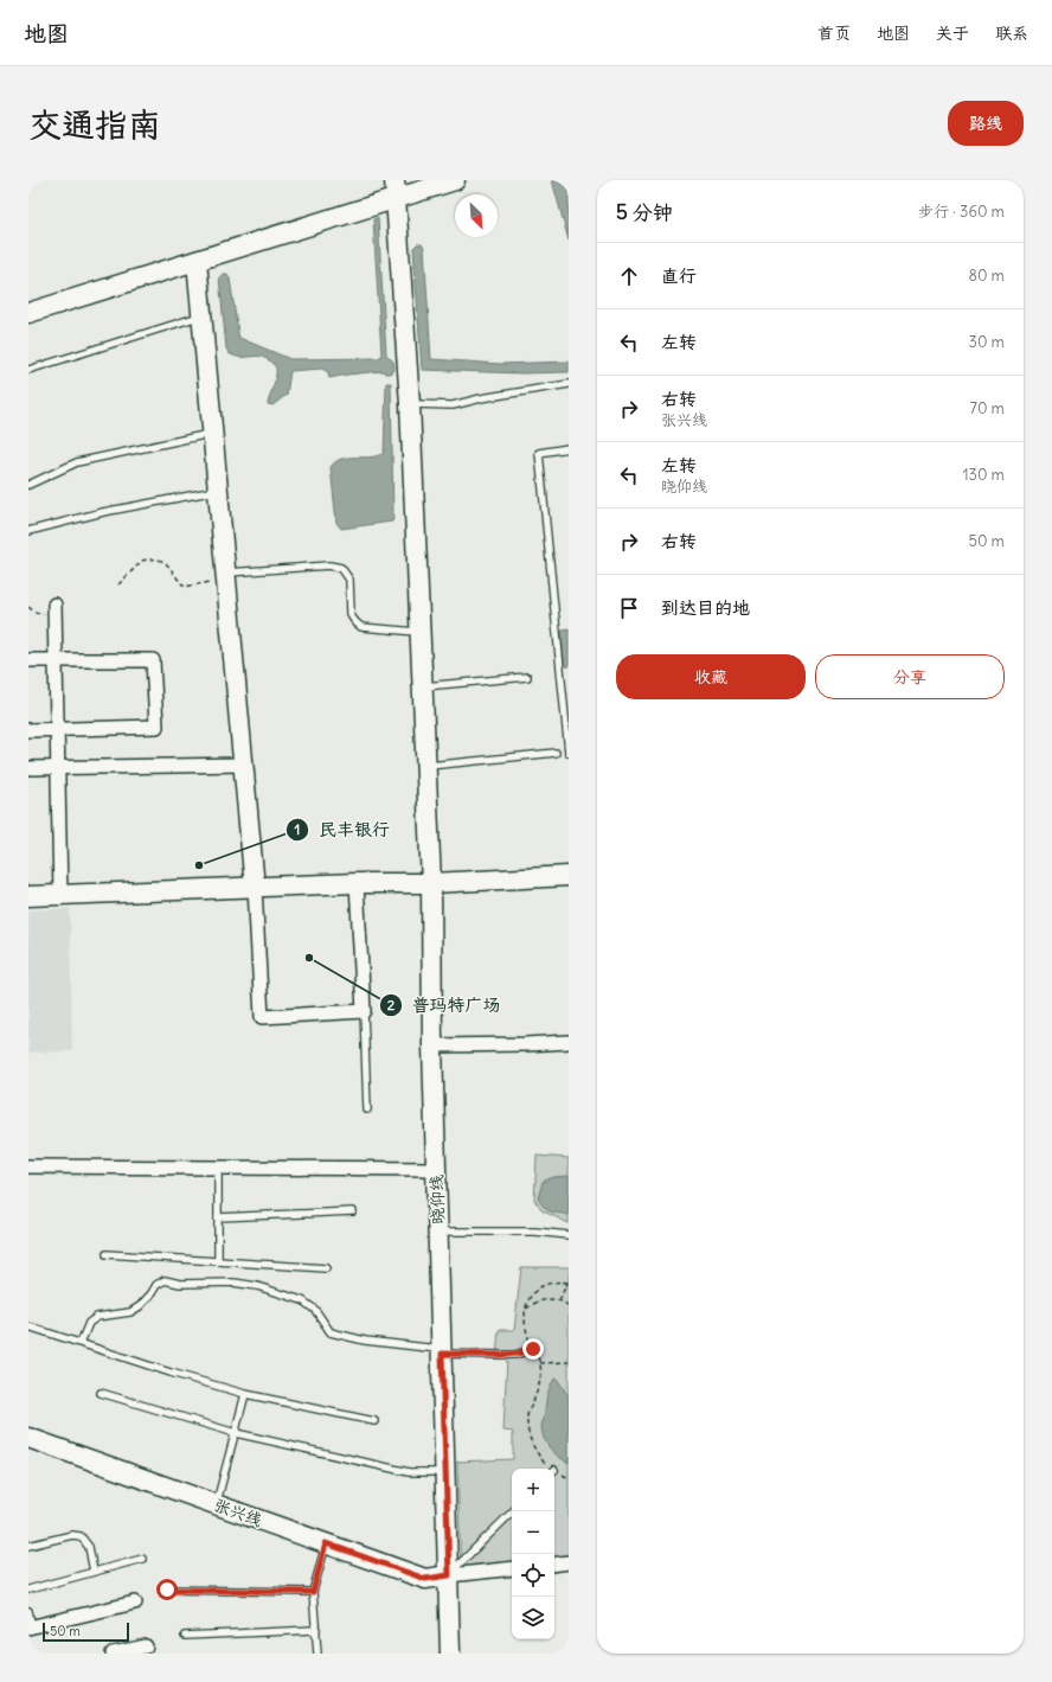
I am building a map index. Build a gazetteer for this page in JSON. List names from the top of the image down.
{
  "streets": {
    "street": ["晓仰线", "张兴线"]
  },
  "crossings": [
    ["晓仰线", "张兴线"]
  ],
  "places": ["民丰银行", "普玛特广场"],
  "scale_bar": "50 m",
  "north": "bottom right",
  "page": {
    "header": "地图",
    "nav": [
      "首页",
      "地图",
      "关于",
      "联系"
    ],
    "buttons": [
      "路线",
      ["收藏", "分享"]
    ],
    "title": "交通指南",
    "heading": ["5 分钟", "步行 · 360 m"],
    "list": [
      ["直行", "80 m"],
      ["左转", "30 m"],
      ["右转", "张兴线", "70 m"],
      ["左转", "晓仰线", "130 m"],
      ["右转", "50 m"],
      "到达目的地"
    ],
    "map_buttons": ["+", "−"],
    "scale": "50 m"
  }
}
